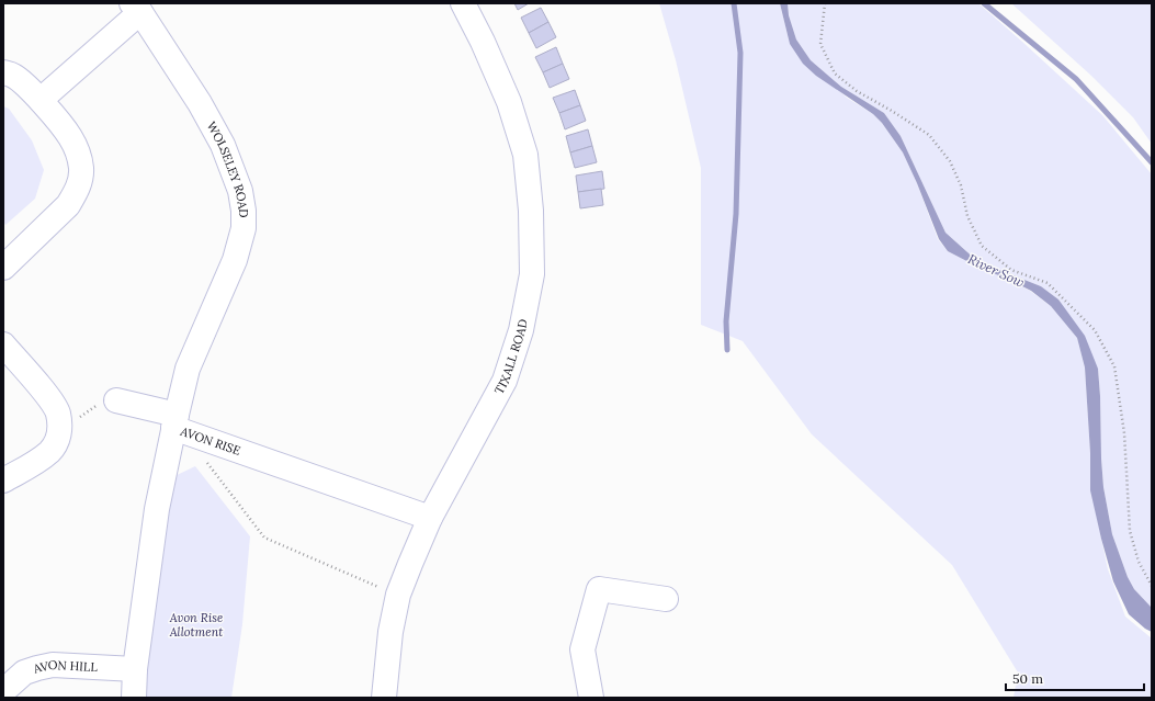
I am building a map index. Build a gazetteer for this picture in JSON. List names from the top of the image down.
{
  "streets": {
    "street": [
      "WOLSELEY ROAD",
      "TIXALL ROAD",
      "AVON RISE",
      "AVON HILL"
    ]
  },
  "crossings": [
    ["WOLSELEY ROAD", "AVON RISE"],
    ["TIXALL ROAD", "AVON RISE"],
    ["AVON RISE", "AVON HILL"]
  ],
  "water": ["River Sow"],
  "parks": ["Avon Rise Allotment"],
  "scale_bar": "50 m"
}
